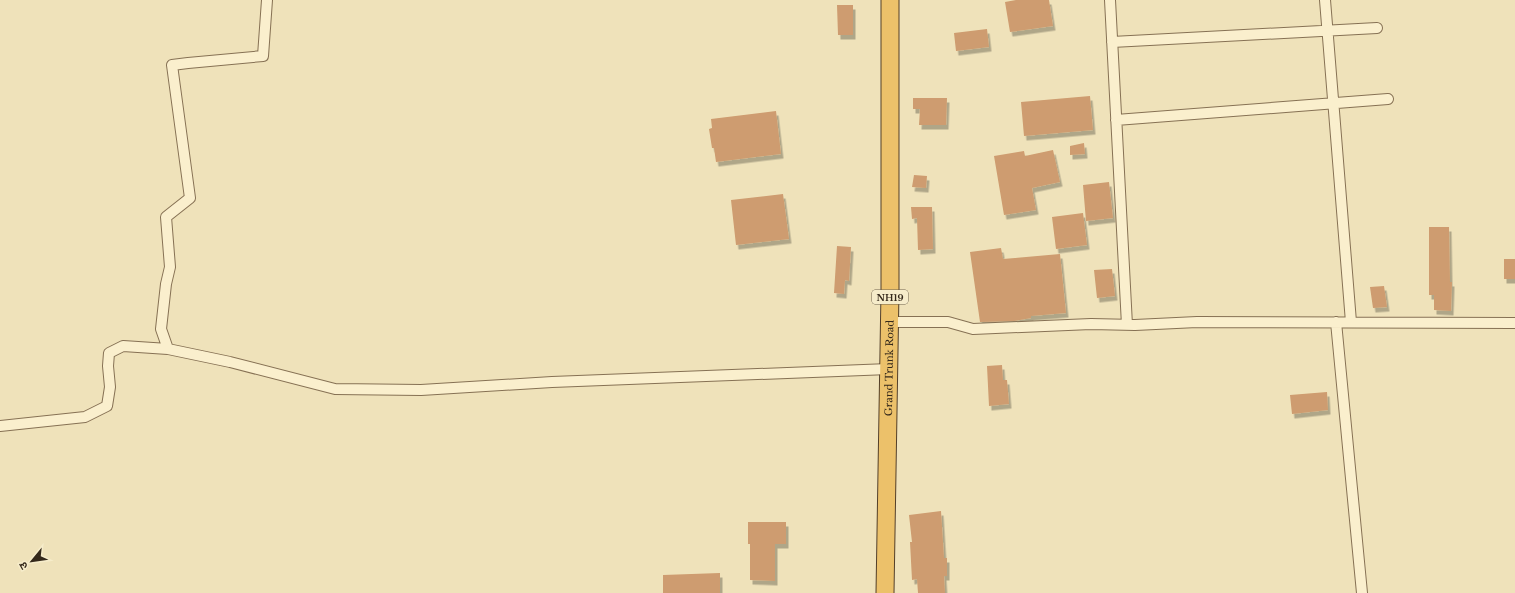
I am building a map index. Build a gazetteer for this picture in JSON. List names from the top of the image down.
{
  "streets": {
    "highway": ["NH19", "Grand Trunk Road"]
  },
  "north": "bottom left"
}
